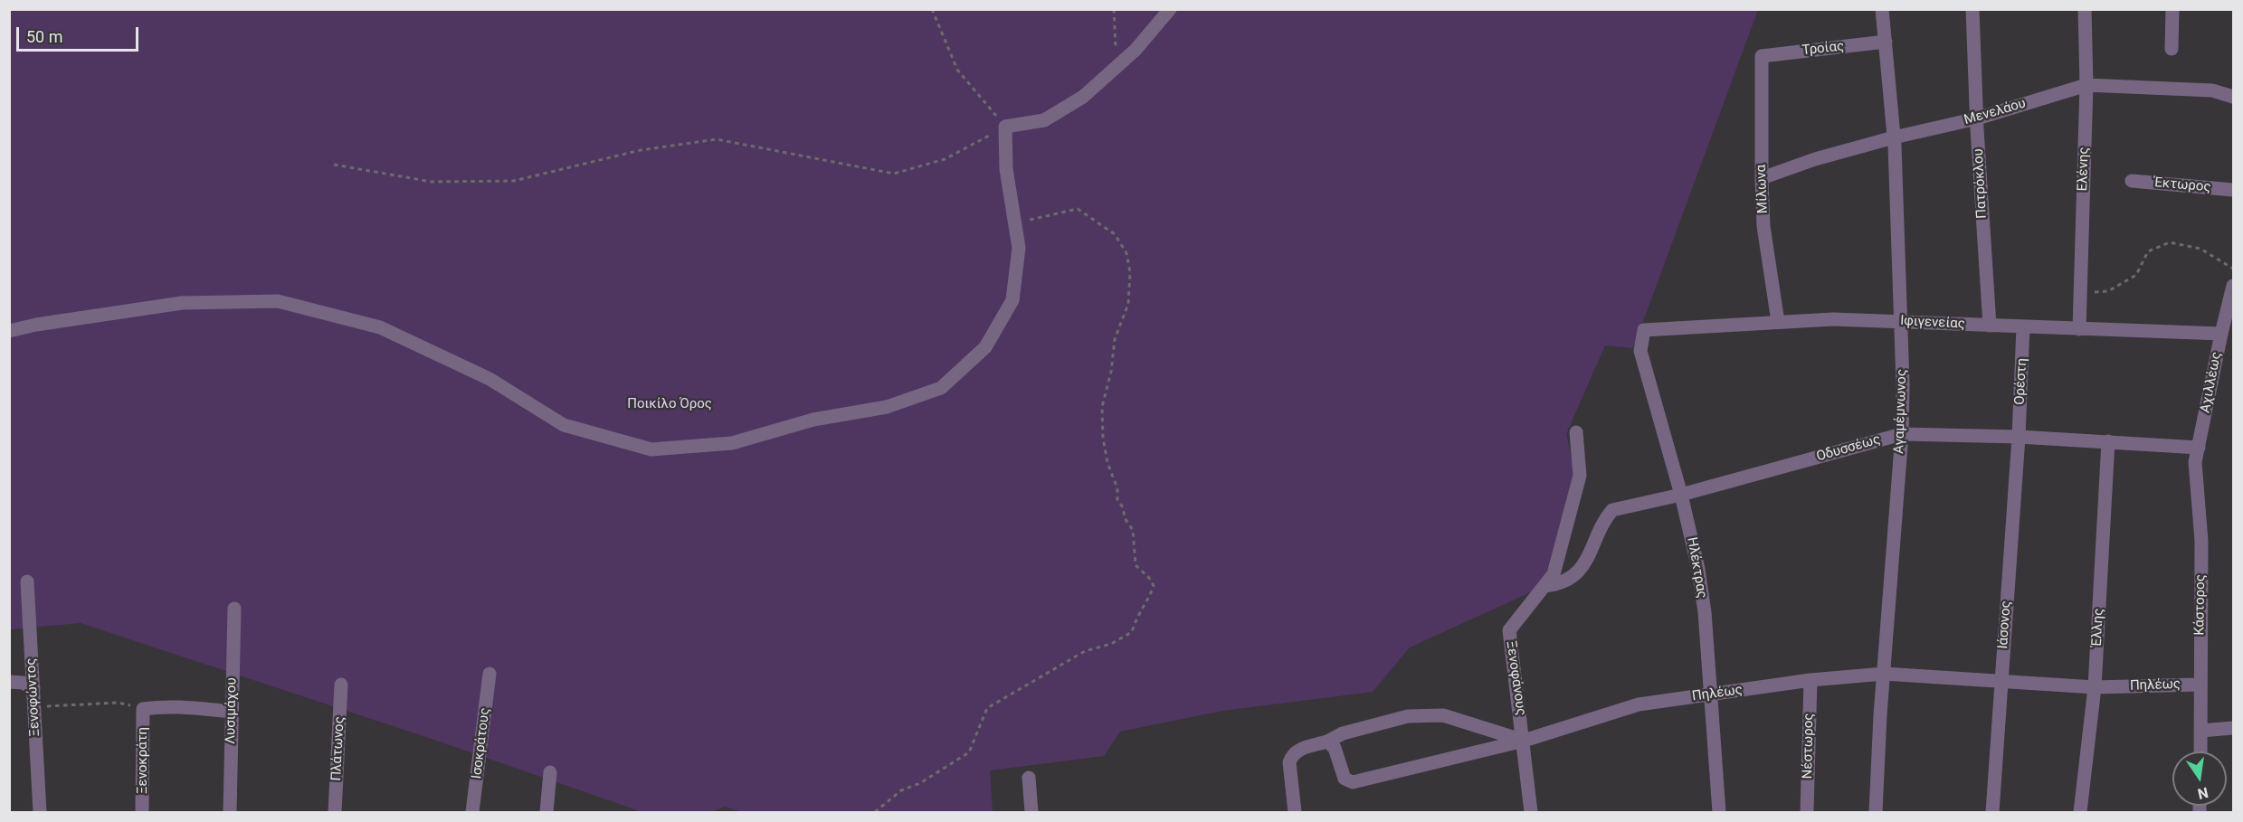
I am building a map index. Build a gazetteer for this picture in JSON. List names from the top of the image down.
{
  "streets": {
    "street": [
      "Τροίας",
      "Μενελάου",
      "Ελένης",
      "Πατρόκλου",
      "Έκτωρος",
      "Μίλωνα",
      "Ιφιγενείας",
      "Ορέστη",
      "Αχιλλέως",
      "Αγαμέμνωνος",
      "Οδυσσέως",
      "Ηλέκτρας",
      "Κάστορος",
      "Ιάσονος",
      "Έλλης",
      "Ξενοφάνους",
      "Πηλέως",
      "Ξενοφώντος",
      "Λυσιμάχου",
      "Ισοκράτους",
      "Νέστωρος",
      "Πλάτωνος",
      "Ξενοκράτη"
    ]
  },
  "crossings": [
    ["Τροίας", "Μίλωνα"],
    ["Τροίας", "Αγαμέμνωνος"],
    ["Μενελάου", "Ελένης"],
    ["Μενελάου", "Πατρόκλου"],
    ["Μενελάου", "Μίλωνα"],
    ["Μενελάου", "Αγαμέμνωνος"],
    ["Ελένης", "Ιφιγενείας"],
    ["Πατρόκλου", "Ιφιγενείας"],
    ["Μίλωνα", "Ιφιγενείας"],
    ["Ιφιγενείας", "Ορέστη"],
    ["Ιφιγενείας", "Αχιλλέως"],
    ["Ιφιγενείας", "Αγαμέμνωνος"],
    ["Ιφιγενείας", "Ηλέκτρας"],
    ["Ορέστη", "Οδυσσέως"],
    ["Ορέστη", "Ιάσονος"],
    ["Αχιλλέως", "Οδυσσέως"],
    ["Αχιλλέως", "Κάστορος"],
    ["Αγαμέμνωνος", "Οδυσσέως"],
    ["Αγαμέμνωνος", "Πηλέως"],
    ["Οδυσσέως", "Ηλέκτρας"],
    ["Οδυσσέως", "Κάστορος"],
    ["Οδυσσέως", "Ιάσονος"],
    ["Οδυσσέως", "Έλλης"],
    ["Οδυσσέως", "Ξενοφάνους"],
    ["Ηλέκτρας", "Πηλέως"],
    ["Κάστορος", "Πηλέως"],
    ["Ιάσονος", "Πηλέως"],
    ["Έλλης", "Πηλέως"],
    ["Ξενοφάνους", "Πηλέως"],
    ["Πηλέως", "Νέστωρος"]
  ],
  "parks": ["Ποικίλο Όρος"],
  "scale_bar": "50 m",
  "north": "bottom"
}
